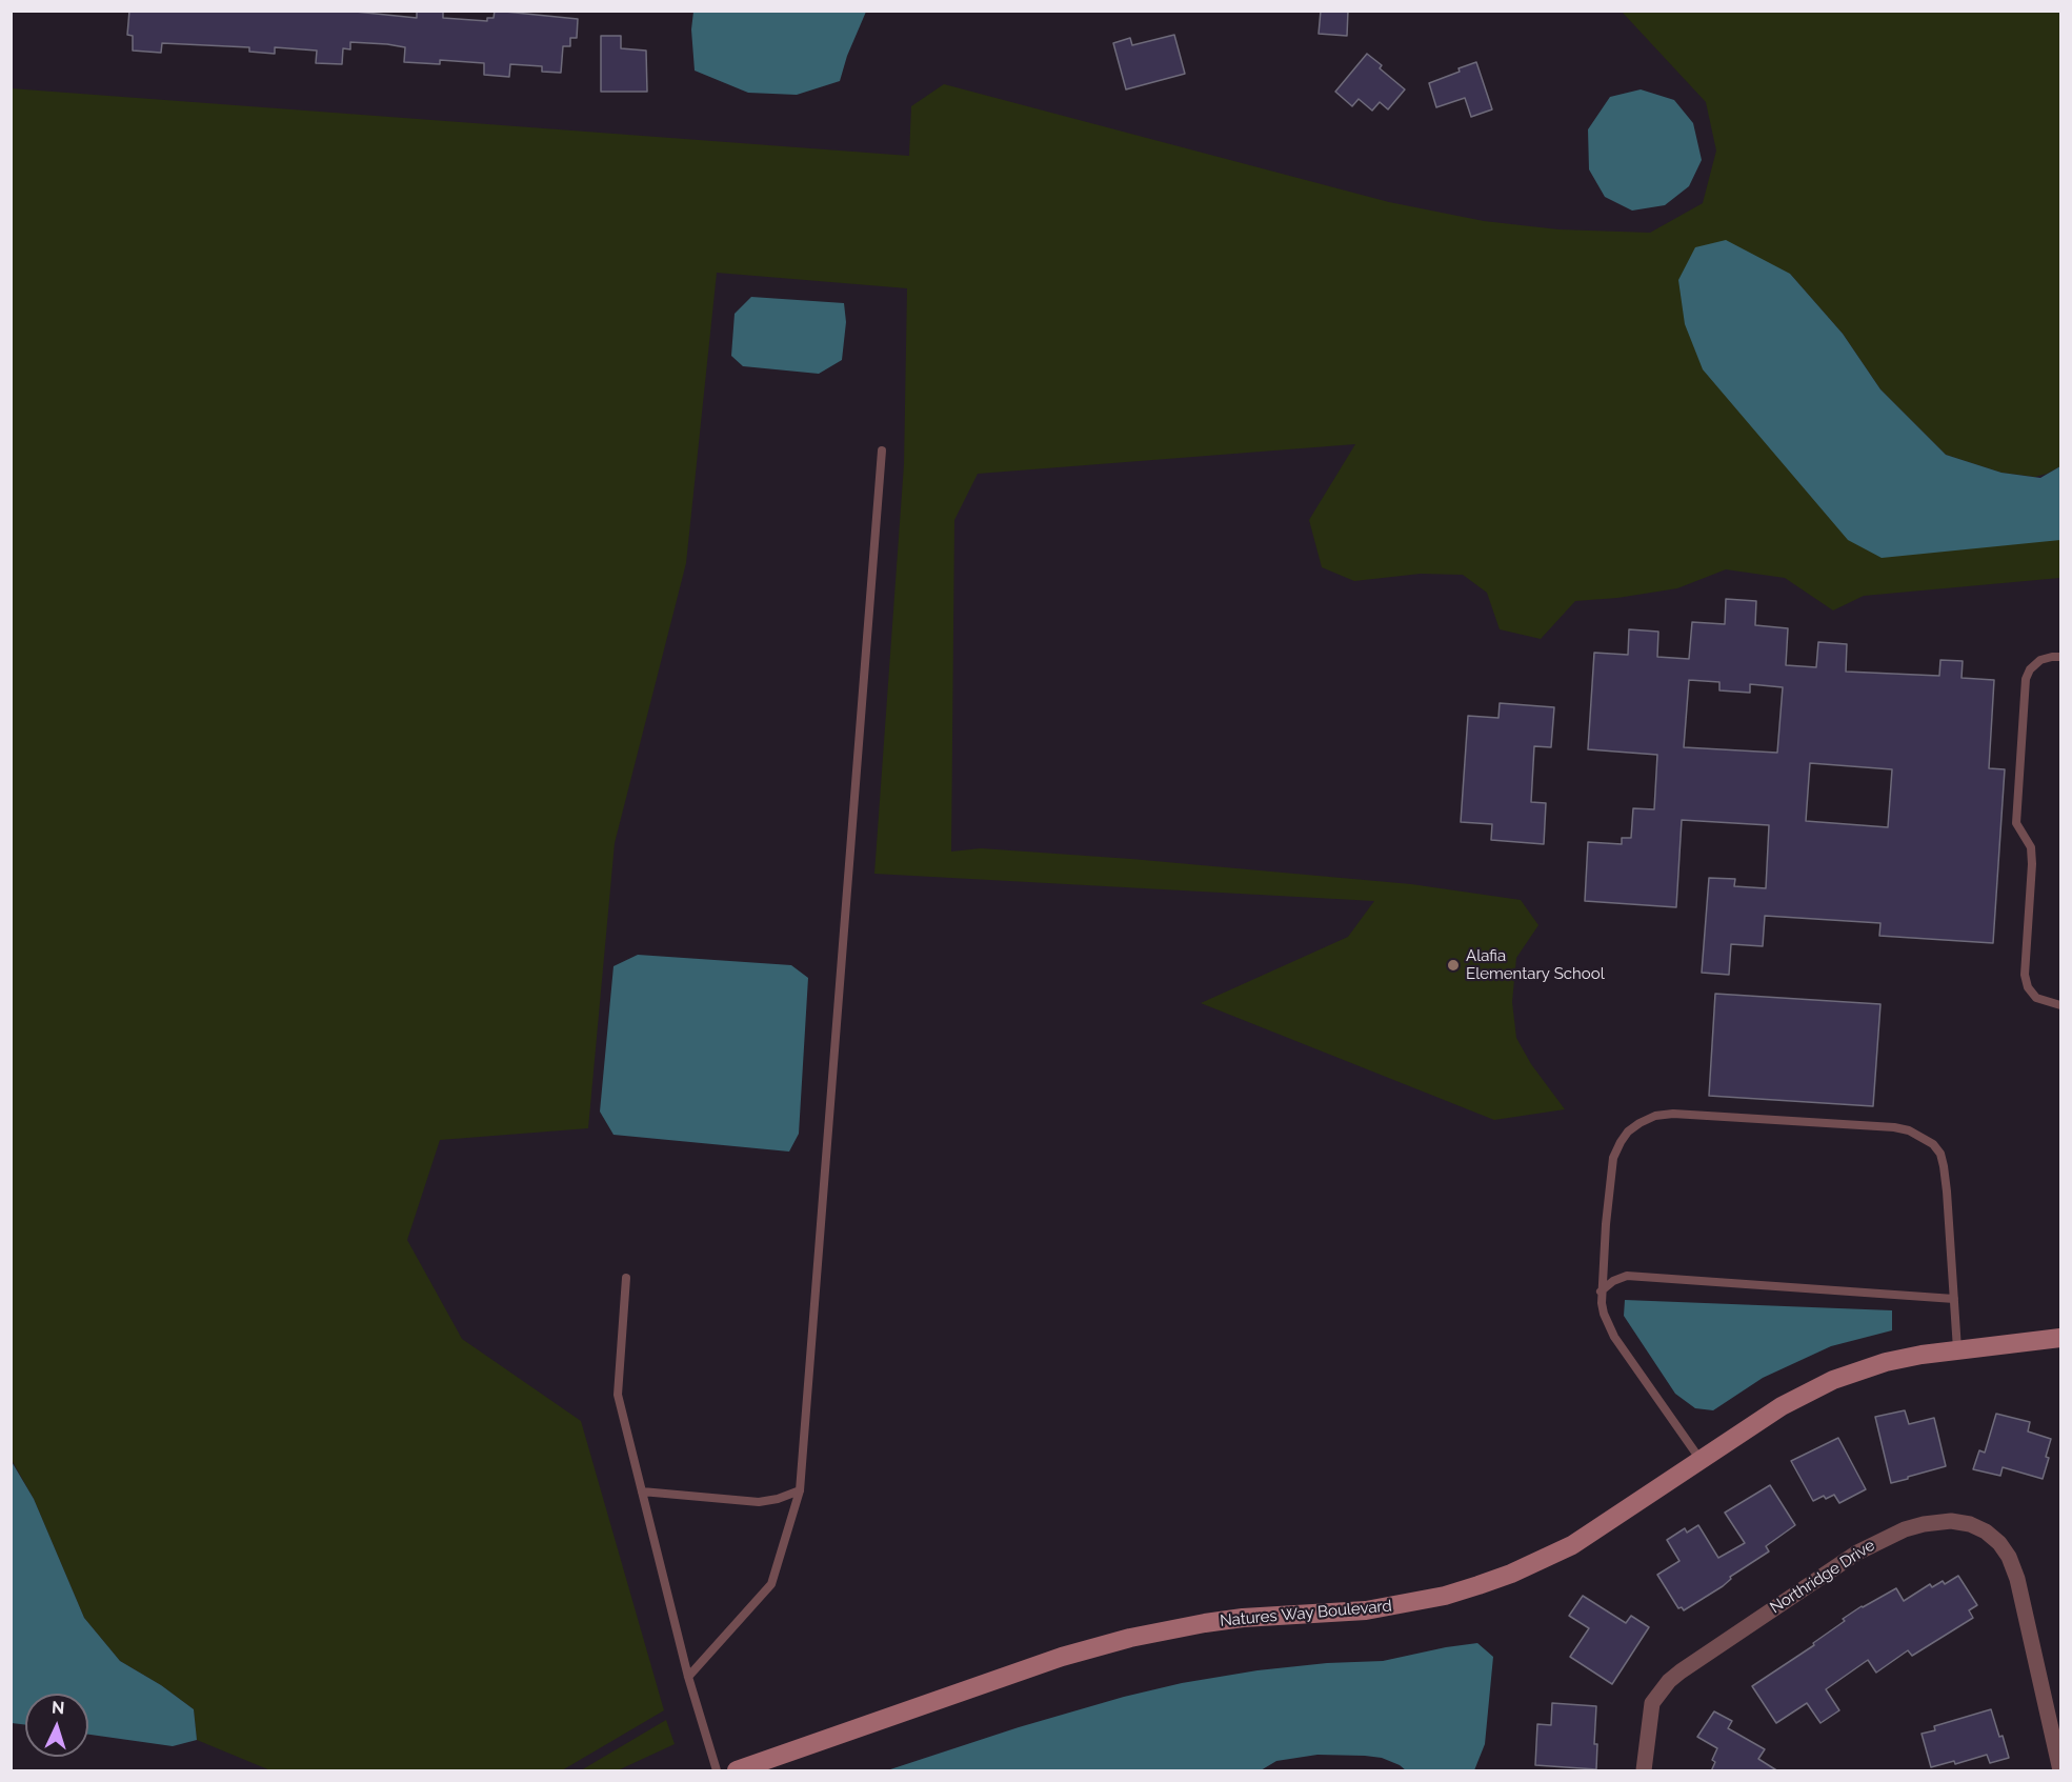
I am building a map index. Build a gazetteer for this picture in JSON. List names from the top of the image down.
{
  "streets": {
    "street": ["Northridge Drive", "Natures Way Boulevard"]
  },
  "places": ["Alafia Elementary School"],
  "north": "top"
}
